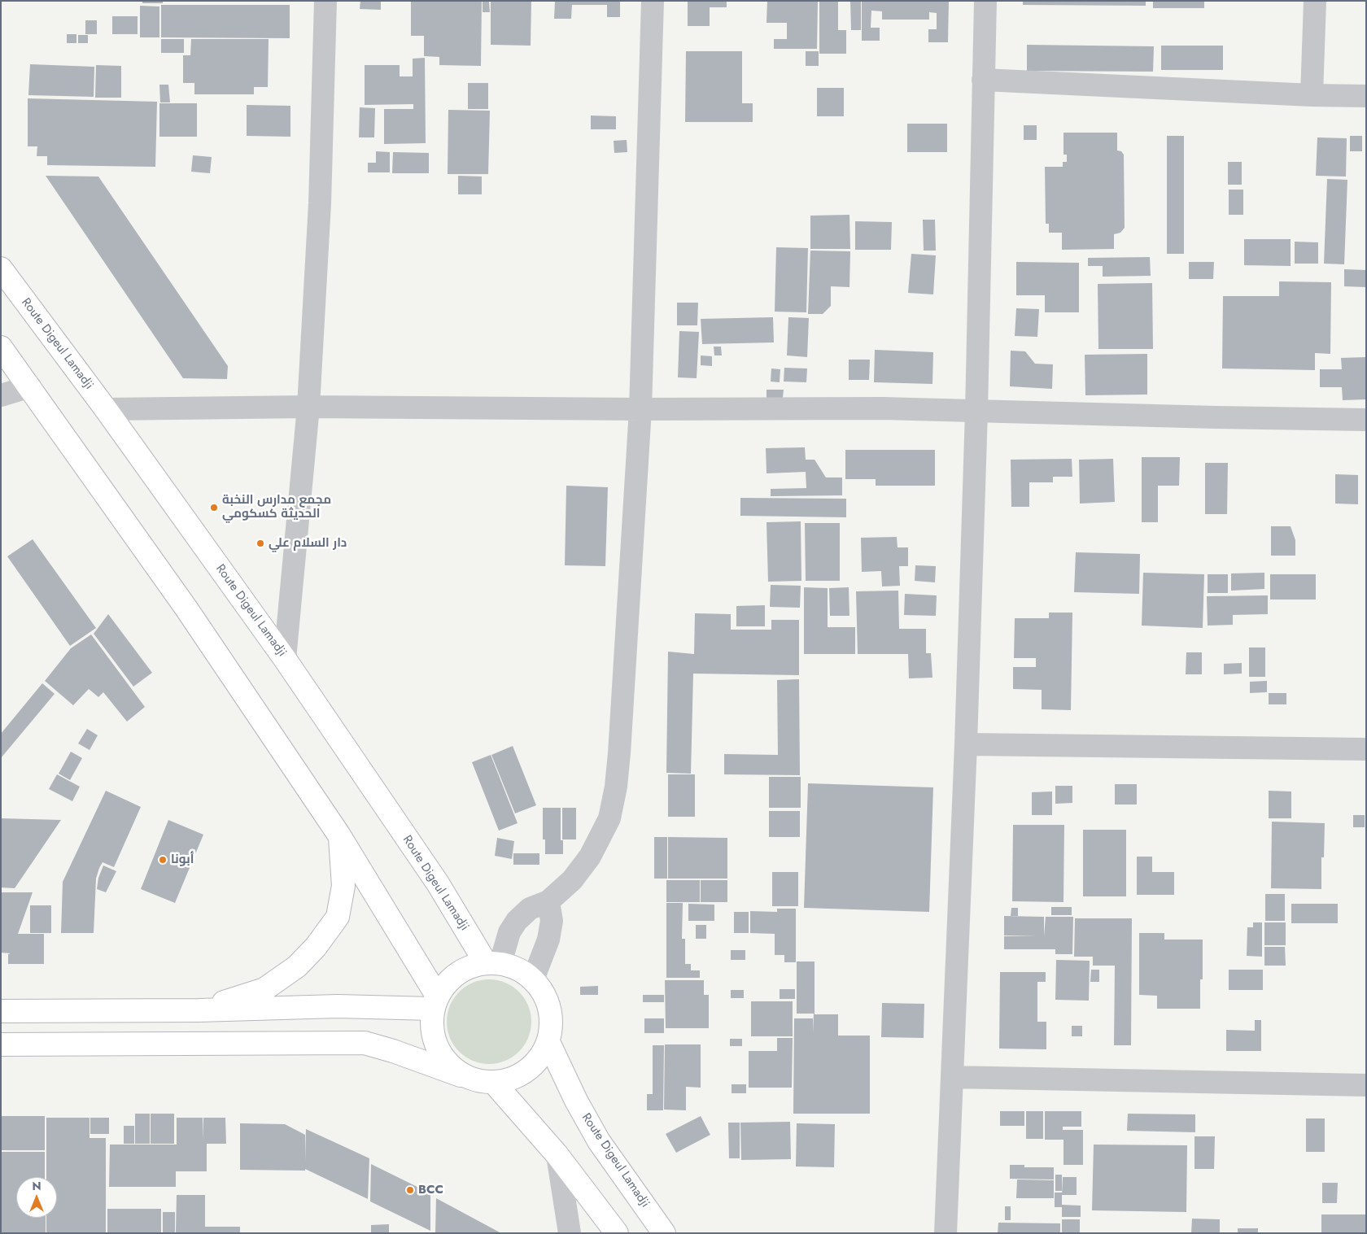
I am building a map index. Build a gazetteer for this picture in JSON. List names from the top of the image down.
{
  "streets": {
    "main road": ["Route Digeul Lamadji"]
  },
  "places": [
    "مجمع مدارس النخبة الحديثة كسكومي",
    "دار السلام علي",
    "أبونا",
    "BCC"
  ],
  "north": "top"
}
